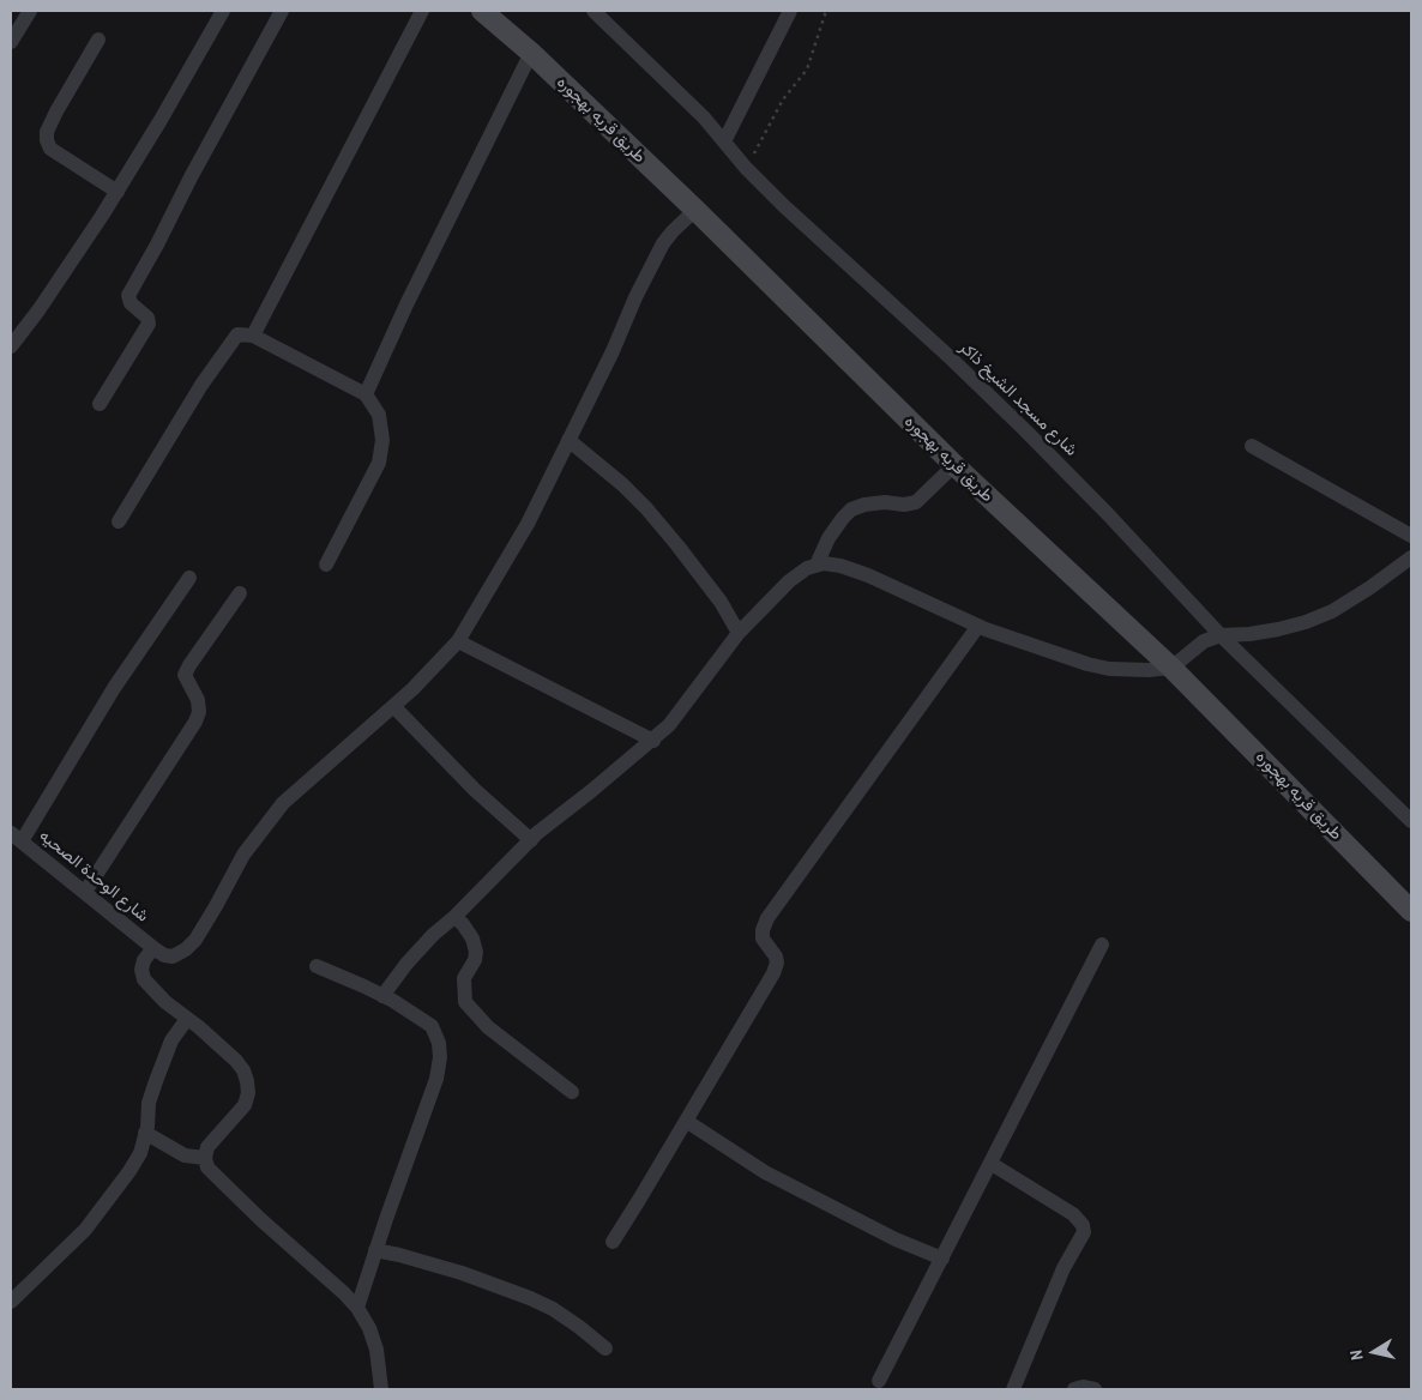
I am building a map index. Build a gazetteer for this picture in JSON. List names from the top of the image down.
{
  "streets": {
    "street": ["طريق قريه بهجوره", "شارع مسجد الشيخ ذاكر", "شارع الوحدة الصحيه"]
  },
  "north": "left"
}
